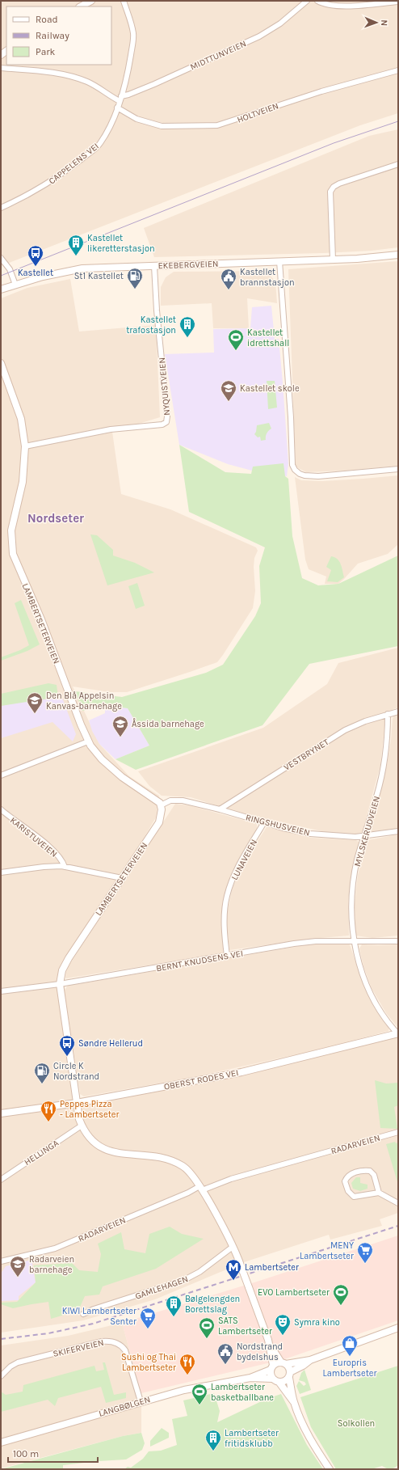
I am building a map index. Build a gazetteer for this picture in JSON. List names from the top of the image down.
{
  "streets": {
    "main road": [
      "EKEBERGVEIEN",
      "LAMBERTSETERVEIEN",
      "OBERST RODES VEI",
      "LANGBØLGEN"
    ],
    "street": [
      "MIDTTUNVEIEN",
      "HOLTVEIEN",
      "CAPPELENS VEI",
      "NYQUISTVEIEN",
      "VESTBRYNET",
      "RINGSHUSVEIEN",
      "MYLSKERUDVEIEN",
      "KARISTUVEIEN",
      "LUNAVEIEN",
      "BERNT KNUDSENS VEI",
      "RADARVEIEN",
      "HELLINGA",
      "GAMLEHAGEN",
      "SKIFERVEIEN"
    ]
  },
  "crossings": [
    ["MIDTTUNVEIEN", "CAPPELENS VEI"],
    ["HOLTVEIEN", "CAPPELENS VEI"],
    ["EKEBERGVEIEN", "NYQUISTVEIEN"],
    ["NYQUISTVEIEN", "LAMBERTSETERVEIEN"],
    ["LAMBERTSETERVEIEN", "RINGSHUSVEIEN"],
    ["LAMBERTSETERVEIEN", "BERNT KNUDSENS VEI"],
    ["LAMBERTSETERVEIEN", "OBERST RODES VEI"],
    ["LAMBERTSETERVEIEN", "RADARVEIEN"],
    ["LAMBERTSETERVEIEN", "HELLINGA"],
    ["LAMBERTSETERVEIEN", "GAMLEHAGEN"],
    ["LAMBERTSETERVEIEN", "LANGBØLGEN"],
    ["VESTBRYNET", "RINGSHUSVEIEN"],
    ["VESTBRYNET", "MYLSKERUDVEIEN"],
    ["RINGSHUSVEIEN", "MYLSKERUDVEIEN"],
    ["RINGSHUSVEIEN", "LUNAVEIEN"],
    ["MYLSKERUDVEIEN", "BERNT KNUDSENS VEI"],
    ["MYLSKERUDVEIEN", "OBERST RODES VEI"],
    ["LUNAVEIEN", "BERNT KNUDSENS VEI"],
    ["SKIFERVEIEN", "LANGBØLGEN"]
  ],
  "districts": ["Nordseter"],
  "parks": ["Solkollen"],
  "places": {
    "building": [
      "Kastellet likeretterstasjon",
      "Kastellet trafostasjon",
      "Bølgelengden Borettslag",
      "Lambertseter fritidsklubb"
    ],
    "bus stop": ["Kastellet", "Søndre Hellerud"],
    "fuel station": ["St1 Kastellet", "Circle K Nordstrand"],
    "public building": ["Kastellet brannstasjon", "Nordstrand bydelshus"],
    "sports": [
      "Kastellet idrettshall",
      "EVO Lambertseter",
      "SATS Lambertseter",
      "Lambertseter basketballbane"
    ],
    "school or university": [
      "Kastellet skole",
      "Den Blå Appelsin Kanvas-barnehage",
      "Åssida barnehage",
      "Radarveien barnehage"
    ],
    "restaurant": ["Peppes Pizza - Lambertseter", "Sushi og Thai Lambertseter"],
    "supermarket": ["MENY Lambertseter", "KIWI Lambertseter Senter"],
    "metro station": ["Lambertseter"],
    "theatre": ["Symra kino"],
    "shop": ["Europris Lambertseter"]
  },
  "legend": ["Road", "Railway", "Park"],
  "scale_bar": "100 m",
  "north": "right"
}
